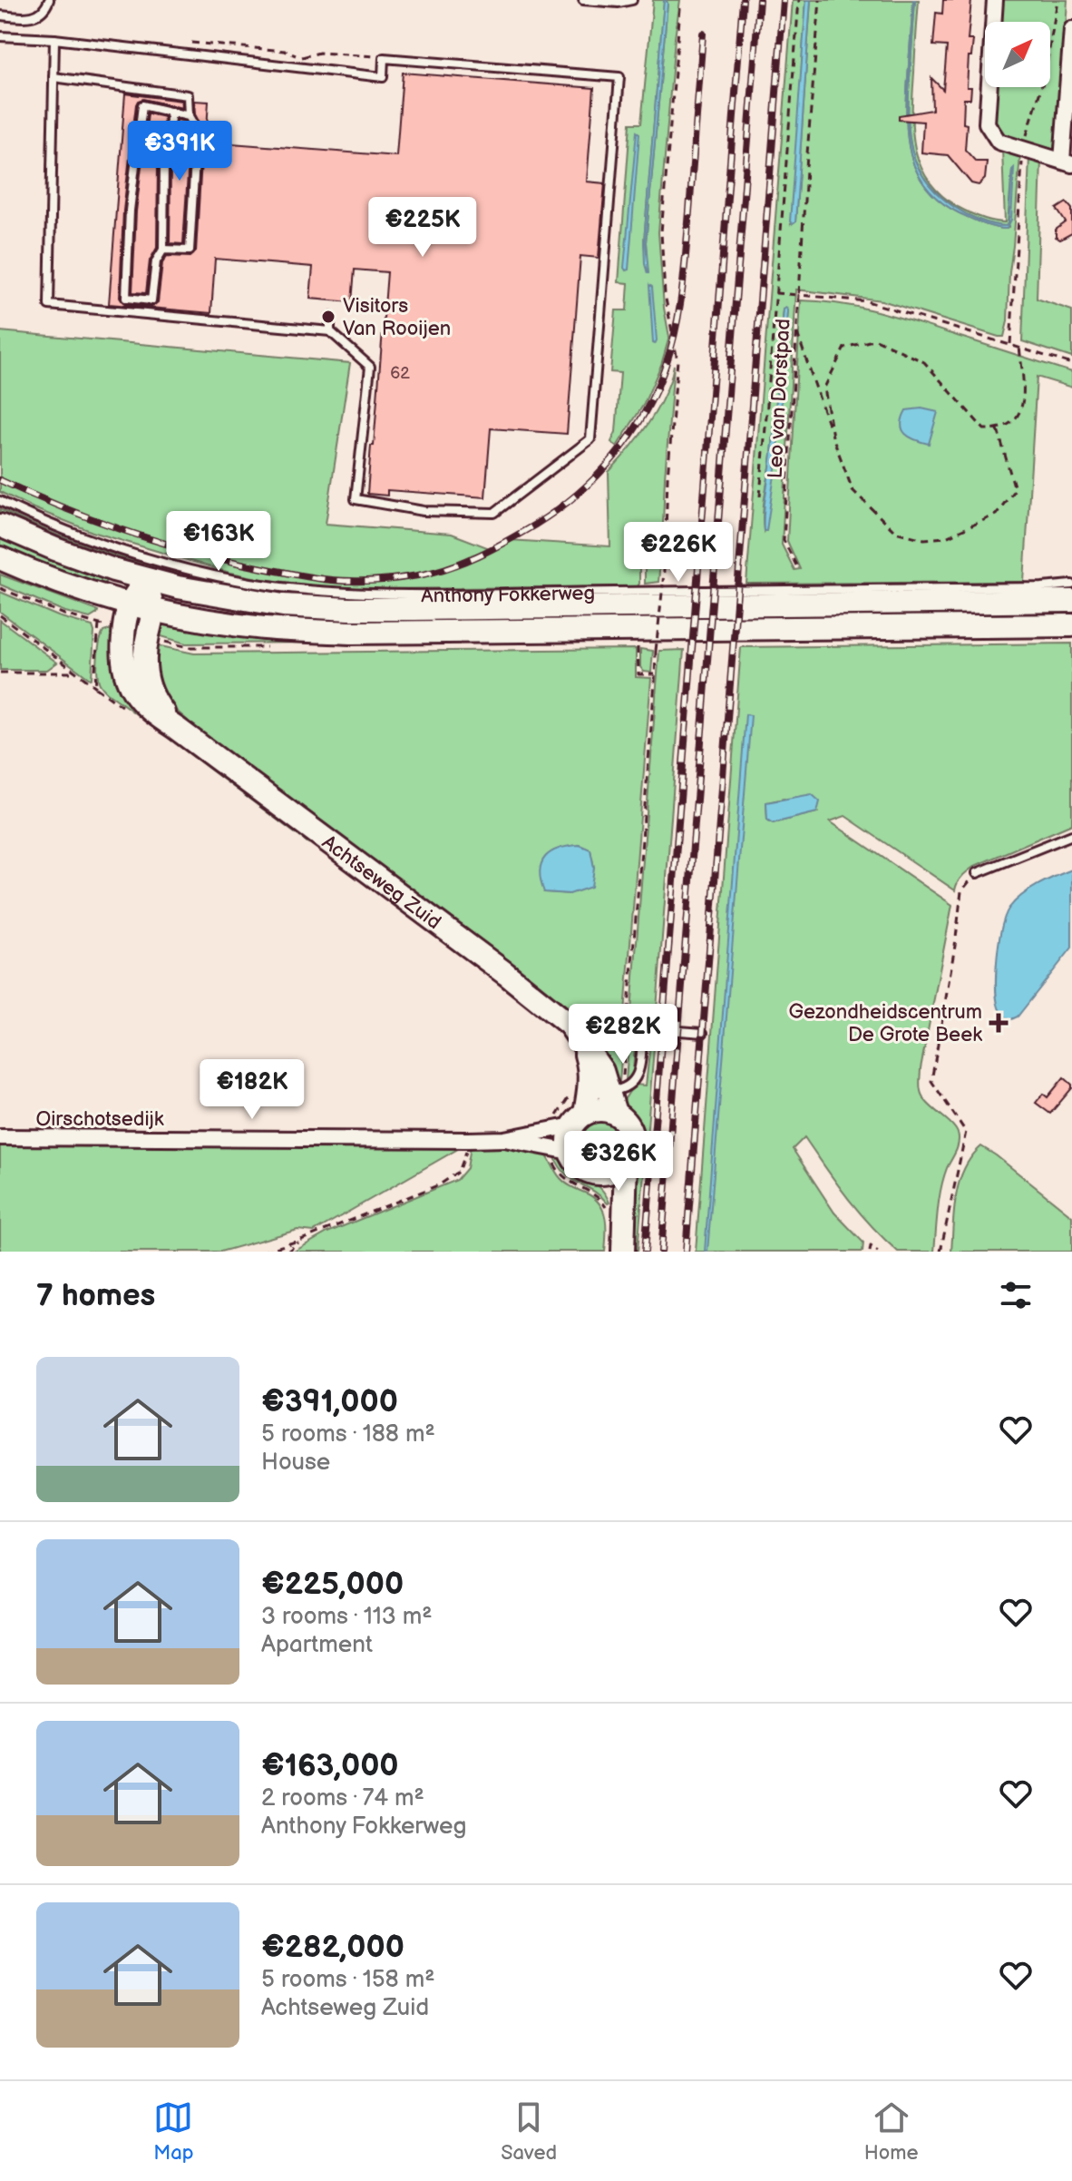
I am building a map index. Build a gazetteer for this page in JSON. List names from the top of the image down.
{
  "streets": {
    "main road": ["Anthony Fokkerweg", "Achtseweg Zuid"],
    "street": ["Oirschotsedijk"],
    "path": ["Leo van Dorstpad"]
  },
  "crossings": [
    ["Anthony Fokkerweg", "Achtseweg Zuid"]
  ],
  "places": {
    "other": ["Visitors Van Rooijen"],
    "health": ["Gezondheidscentrum De Grote Beek"]
  },
  "house_numbers": ["62"],
  "north": "top right",
  "page": {
    "price": [
      "€391K",
      "€225K",
      "€163K",
      "€226K",
      "€282K",
      "€182K",
      "€326K"
    ],
    "heading": "7 homes",
    "list": [
      {
        "name": "€391,000",
        "note": "5 rooms · 188 m² · House"
      },
      {
        "name": "€225,000",
        "note": "3 rooms · 113 m² · Apartment"
      },
      {
        "name": "€163,000",
        "note": "2 rooms · 74 m² · Anthony Fokkerweg"
      },
      {
        "name": "€282,000",
        "note": "5 rooms · 158 m² · Achtseweg Zuid"
      }
    ],
    "tabs": ["Map", "Saved", "Home"]
  }
}
